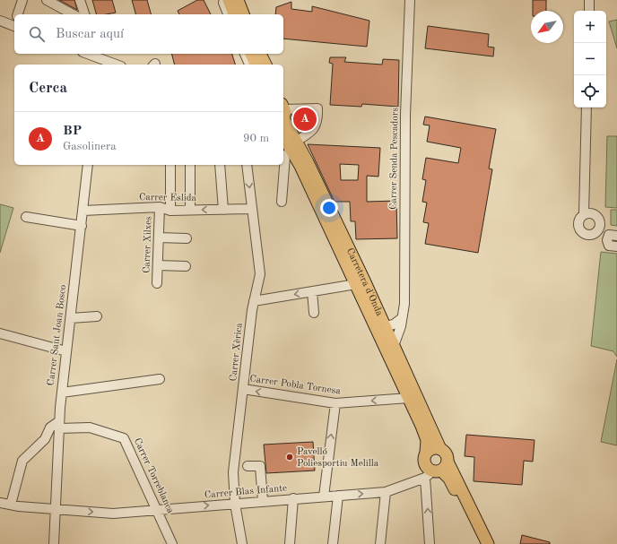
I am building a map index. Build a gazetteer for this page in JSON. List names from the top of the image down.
{
  "streets": {
    "main road": ["Carretera d'Onda"],
    "street": [
      "Carrer Senda Pescadors",
      "Carrer Eslida",
      "Carrer Xilxes",
      "Carrer Sant Joan Bosco",
      "Carrer Xèrica",
      "Carrer Pobla Tornesa",
      "Carrer Torreblanca",
      "Carrer Blas Infante"
    ]
  },
  "crossings": [
    ["Carrer Senda Pescadors", "Carretera d'Onda"],
    ["Carrer Eslida", "Carrer Xilxes"],
    ["Carrer Eslida", "Carrer Sant Joan Bosco"],
    ["Carrer Eslida", "Carrer Xèrica"],
    ["Carretera d'Onda", "Carrer Pobla Tornesa"],
    ["Carretera d'Onda", "Carrer Blas Infante"],
    ["Carrer Sant Joan Bosco", "Carrer Torreblanca"],
    ["Carrer Sant Joan Bosco", "Carrer Blas Infante"],
    ["Carrer Xèrica", "Carrer Pobla Tornesa"],
    ["Carrer Xèrica", "Carrer Blas Infante"],
    ["Carrer Torreblanca", "Carrer Blas Infante"]
  ],
  "one_way": ["Carrer Pobla Tornesa", "Carrer Blas Infante"],
  "places": ["Pavelló Poliesportiu Melilla"],
  "north": "bottom left",
  "page": {
    "map_buttons": ["+", "−"],
    "search": "Buscar aquí",
    "heading": "Cerca",
    "pins": "A",
    "list": [
      {
        "mark": "A",
        "name": "BP",
        "note": "Gasolinera",
        "value": "90 m"
      }
    ]
  }
}
